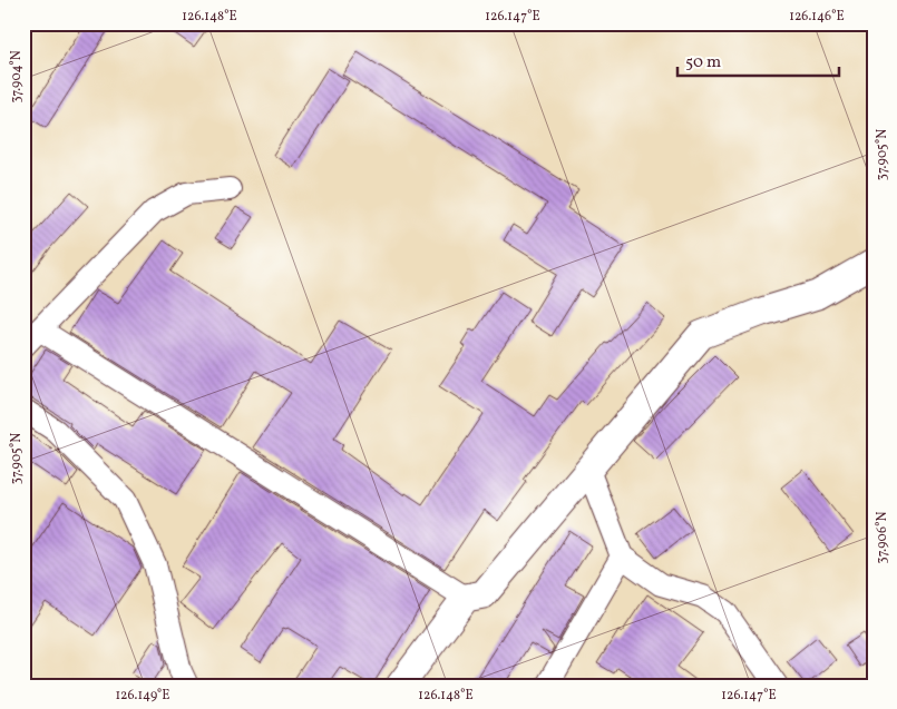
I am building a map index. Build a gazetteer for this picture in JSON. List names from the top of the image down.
{
  "scale_bar": "50 m",
  "coordinates": [
    "126.148°E",
    "126.147°E",
    "126.146°E",
    "37.904°N",
    "37.905°N",
    "37.906°N",
    "126.149°E"
  ]
}
